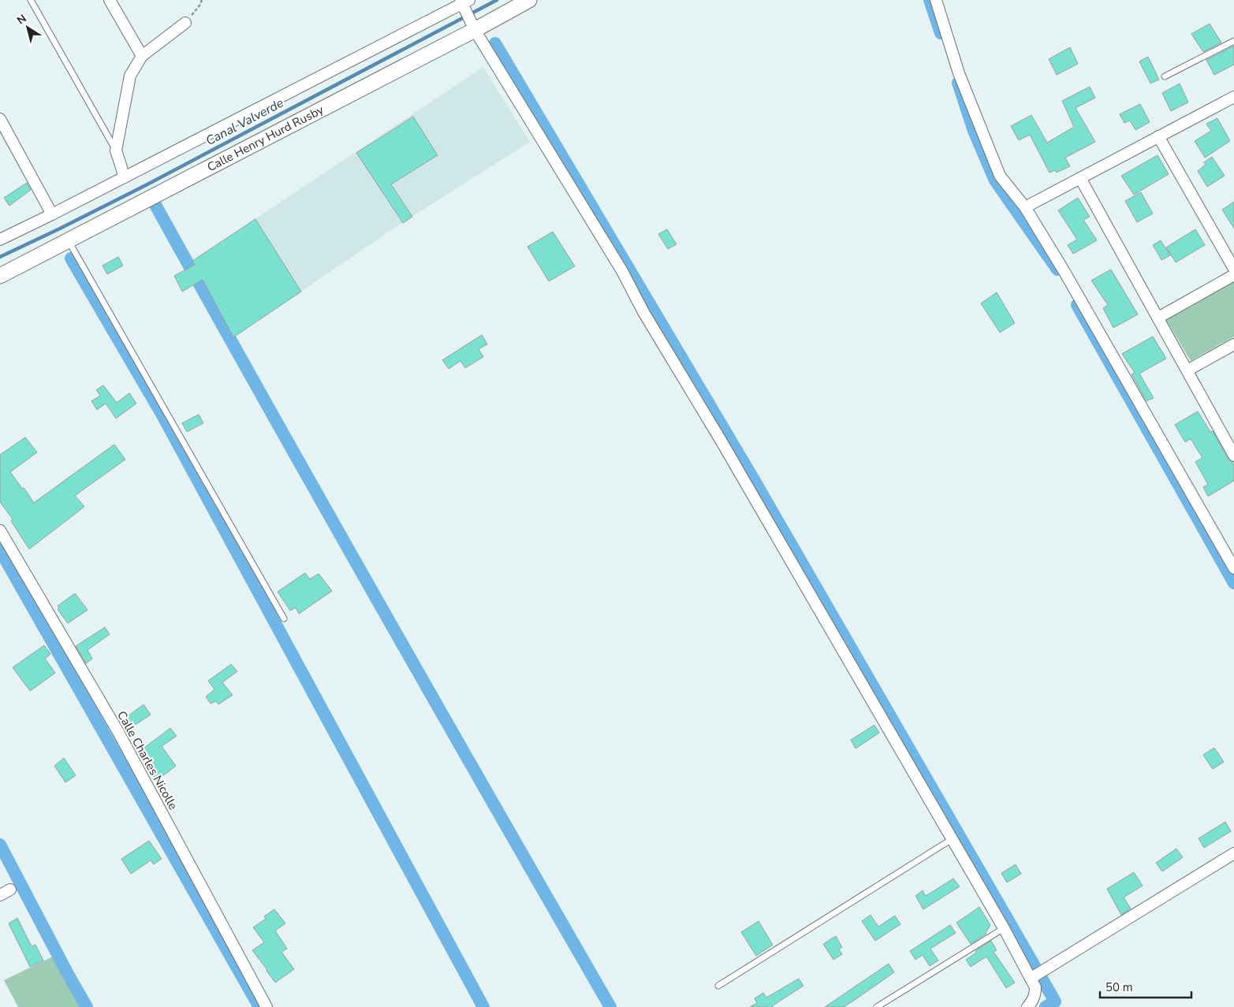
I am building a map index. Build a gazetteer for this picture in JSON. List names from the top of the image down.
{
  "streets": {
    "street": ["Calle Henry Hurd Rusby", "Calle Charles Nicolle"]
  },
  "water": ["Canal Valverde"],
  "scale_bar": "50 m",
  "north": "top left"
}
